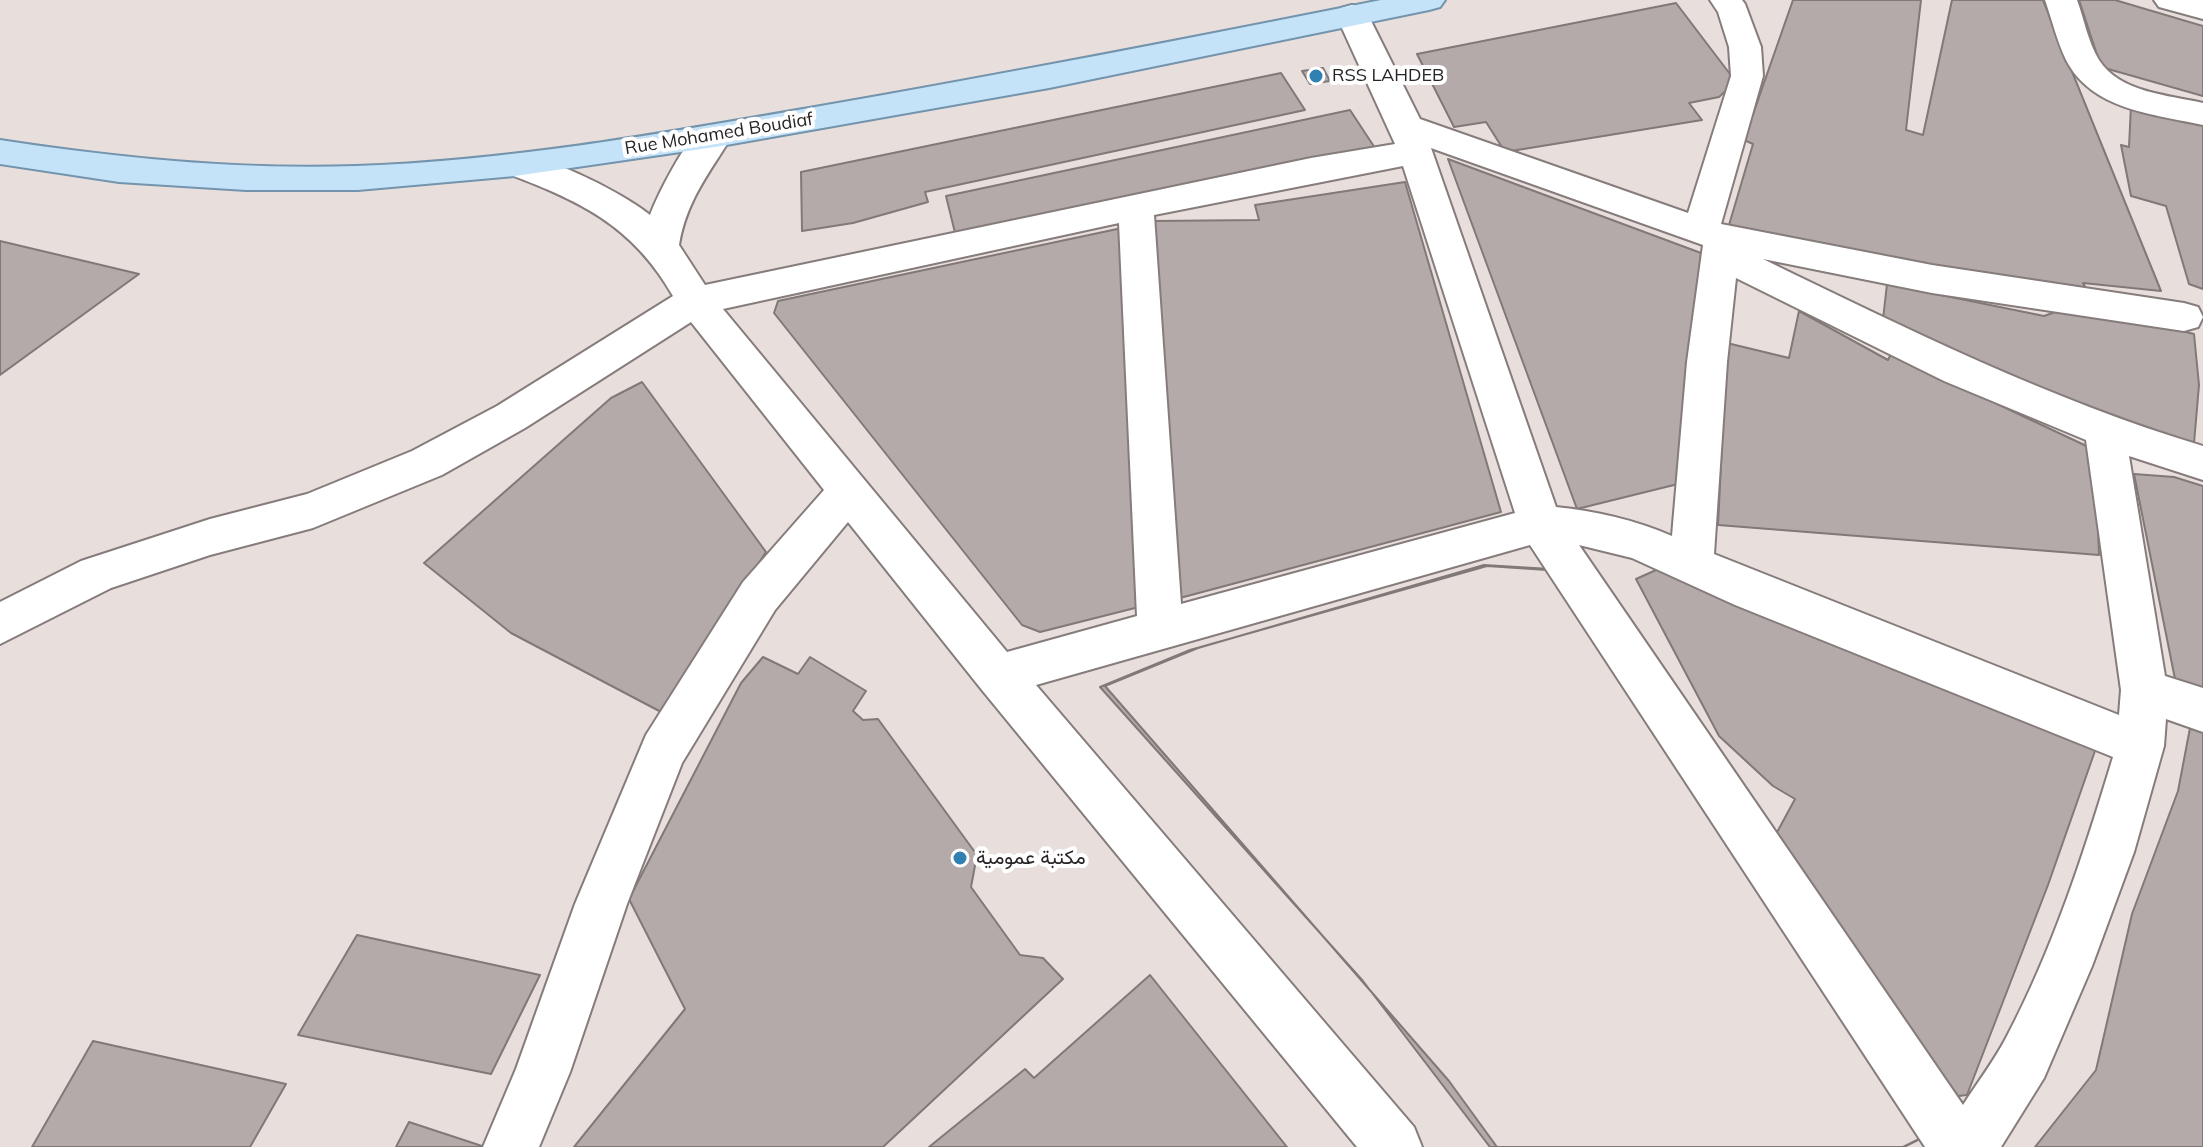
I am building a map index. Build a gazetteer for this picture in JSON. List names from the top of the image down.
{
  "streets": {
    "main road": ["Rue Mohamed Boudiaf"]
  },
  "places": ["RSS LAHDEB", "مكتبة عمومية"]
}
